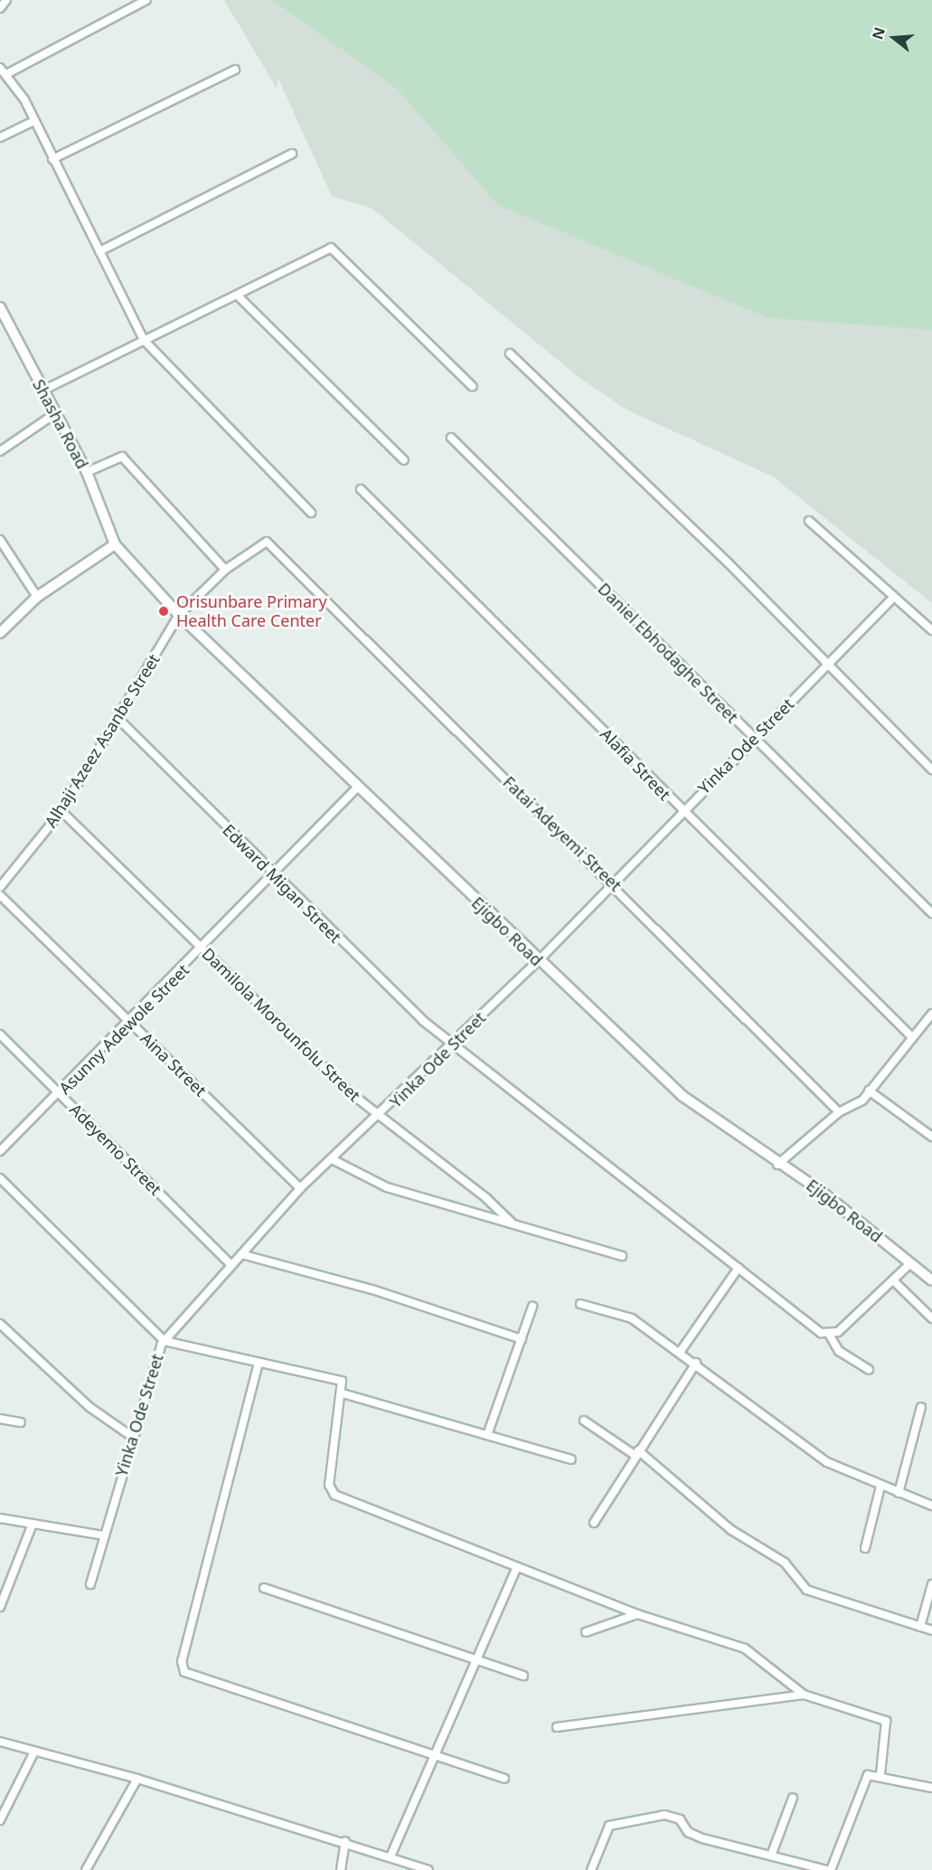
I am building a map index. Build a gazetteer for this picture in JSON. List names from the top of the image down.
{
  "streets": {
    "street": [
      "Shasha Road",
      "Daniel Ebhodaghe Street",
      "Alhaji Azeez Asanbe Street",
      "Yinka Ode Street",
      "Alafia Street",
      "Fatai Adeyemi Street",
      "Edward Migan Street",
      "Ejigbo Road",
      "Damilola Morounfolu Street",
      "Asunny Adewole Street",
      "Aina Street",
      "Adeyemo Street"
    ]
  },
  "crossings": [
    ["Shasha Road", "Ejigbo Road"],
    ["Daniel Ebhodaghe Street", "Yinka Ode Street"],
    ["Alhaji Azeez Asanbe Street", "Fatai Adeyemi Street"],
    ["Alhaji Azeez Asanbe Street", "Edward Migan Street"],
    ["Alhaji Azeez Asanbe Street", "Ejigbo Road"],
    ["Alhaji Azeez Asanbe Street", "Damilola Morounfolu Street"],
    ["Yinka Ode Street", "Alafia Street"],
    ["Yinka Ode Street", "Fatai Adeyemi Street"],
    ["Yinka Ode Street", "Edward Migan Street"],
    ["Yinka Ode Street", "Ejigbo Road"],
    ["Yinka Ode Street", "Damilola Morounfolu Street"],
    ["Yinka Ode Street", "Aina Street"],
    ["Yinka Ode Street", "Adeyemo Street"],
    ["Fatai Adeyemi Street", "Ejigbo Road"],
    ["Edward Migan Street", "Asunny Adewole Street"],
    ["Ejigbo Road", "Asunny Adewole Street"],
    ["Damilola Morounfolu Street", "Asunny Adewole Street"],
    ["Asunny Adewole Street", "Aina Street"],
    ["Asunny Adewole Street", "Adeyemo Street"]
  ],
  "places": ["Orisunbare Primary Health Care Center"],
  "north": "left"
}
